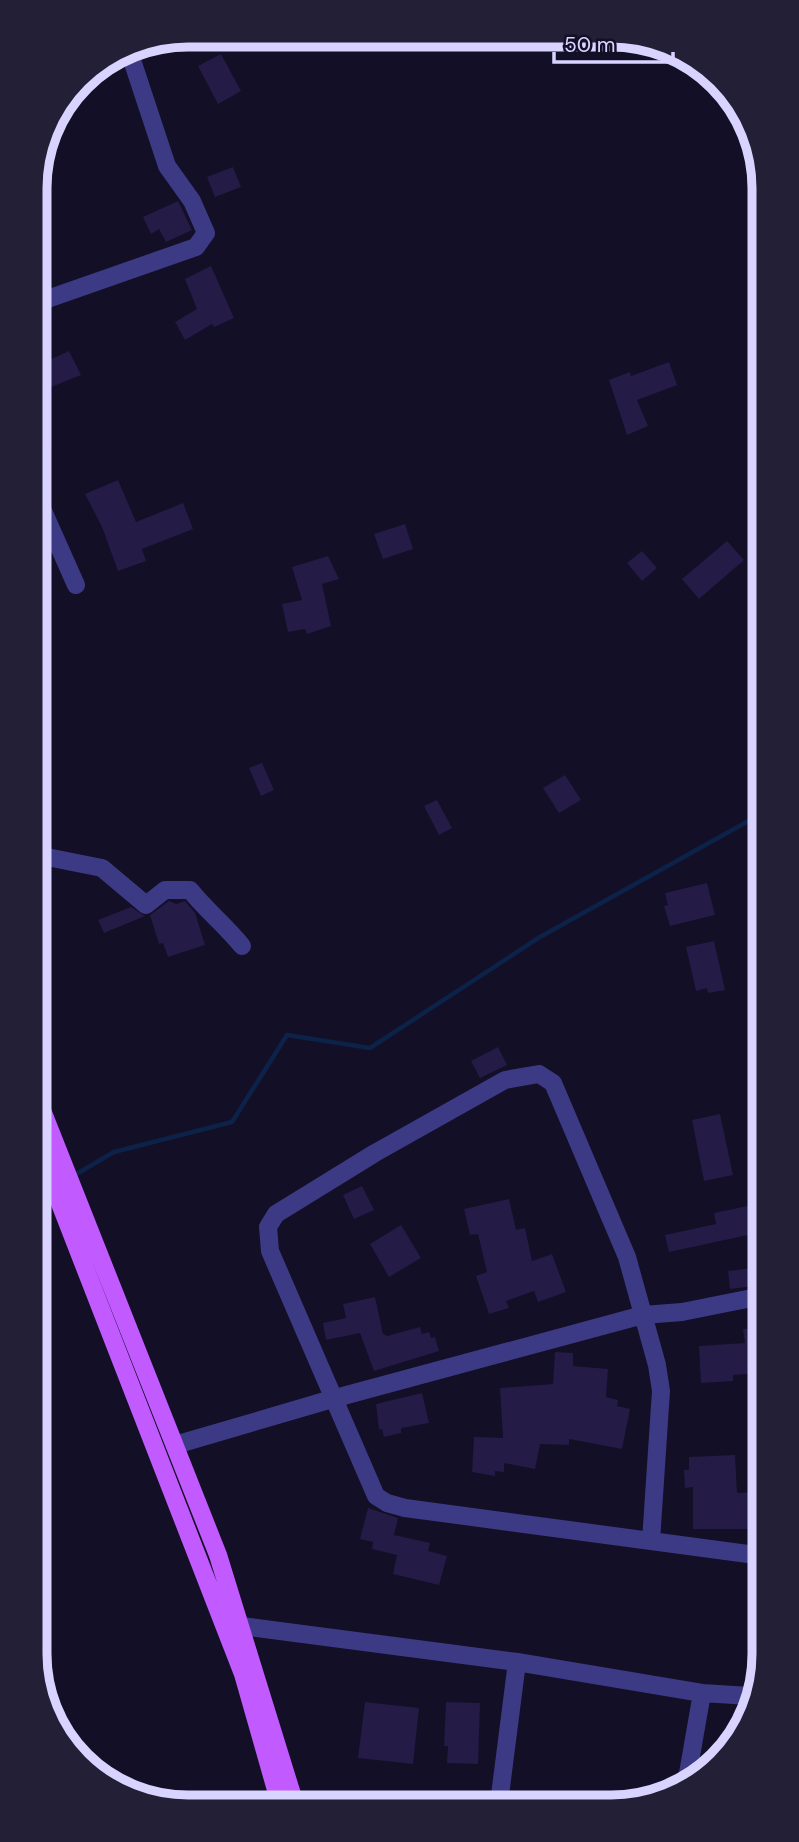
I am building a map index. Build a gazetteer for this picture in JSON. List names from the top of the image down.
{
  "scale_bar": "50 m"
}
